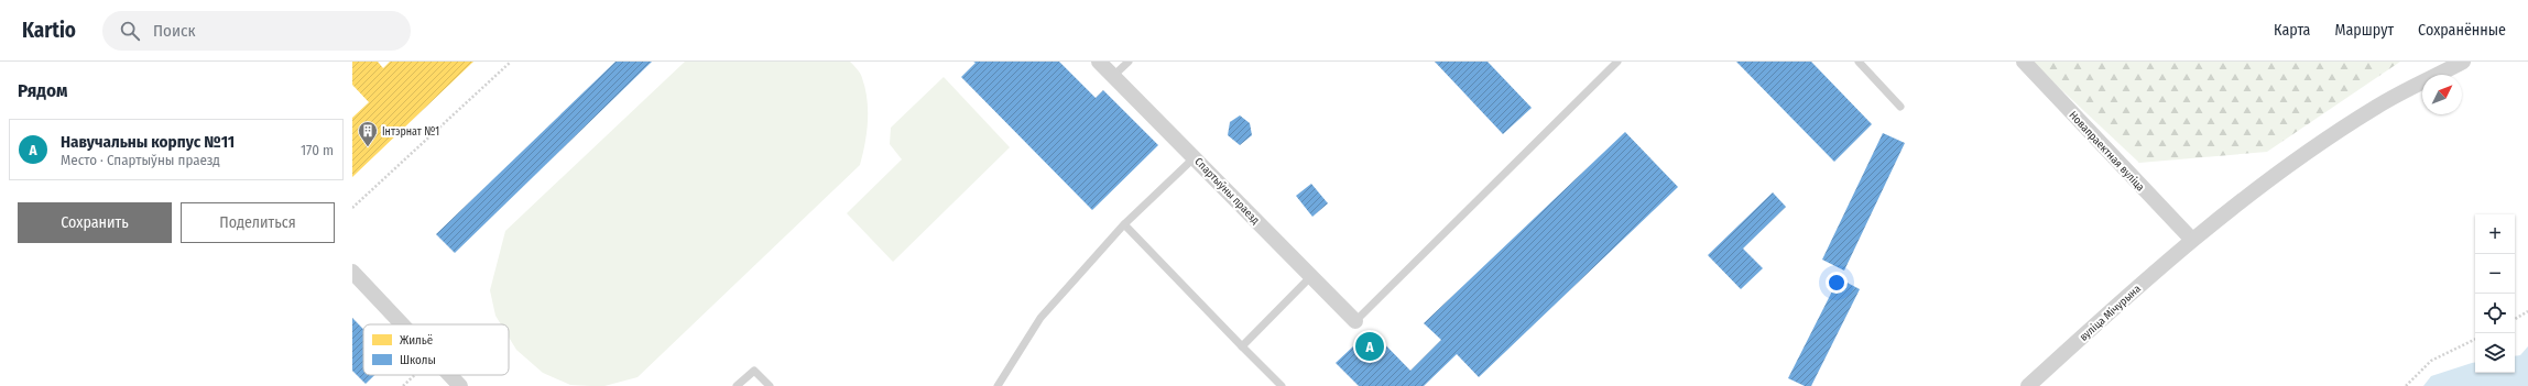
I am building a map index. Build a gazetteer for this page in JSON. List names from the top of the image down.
{
  "streets": {
    "street": ["Новапраектная вуліца", "Спартыўны праезд", "вуліца Мічурына"]
  },
  "crossings": [
    ["Новапраектная вуліца", "вуліца Мічурына"]
  ],
  "places": {
    "building": ["Інтэрнат №1"]
  },
  "legend": ["Жильё", "Школы"],
  "north": "top right",
  "page": {
    "header": "Kartio",
    "search": "Поиск",
    "nav": ["Карта", "Маршрут", "Сохранённые"],
    "heading": "Рядом",
    "list": [
      {
        "mark": "A",
        "name": "Навучальны корпус №11",
        "note": "Место · Спартыўны праезд",
        "value": "170 m"
      }
    ],
    "buttons": ["Сохранить", "Поделиться"],
    "map_buttons": ["+", "−"],
    "pins": "A"
  }
}
